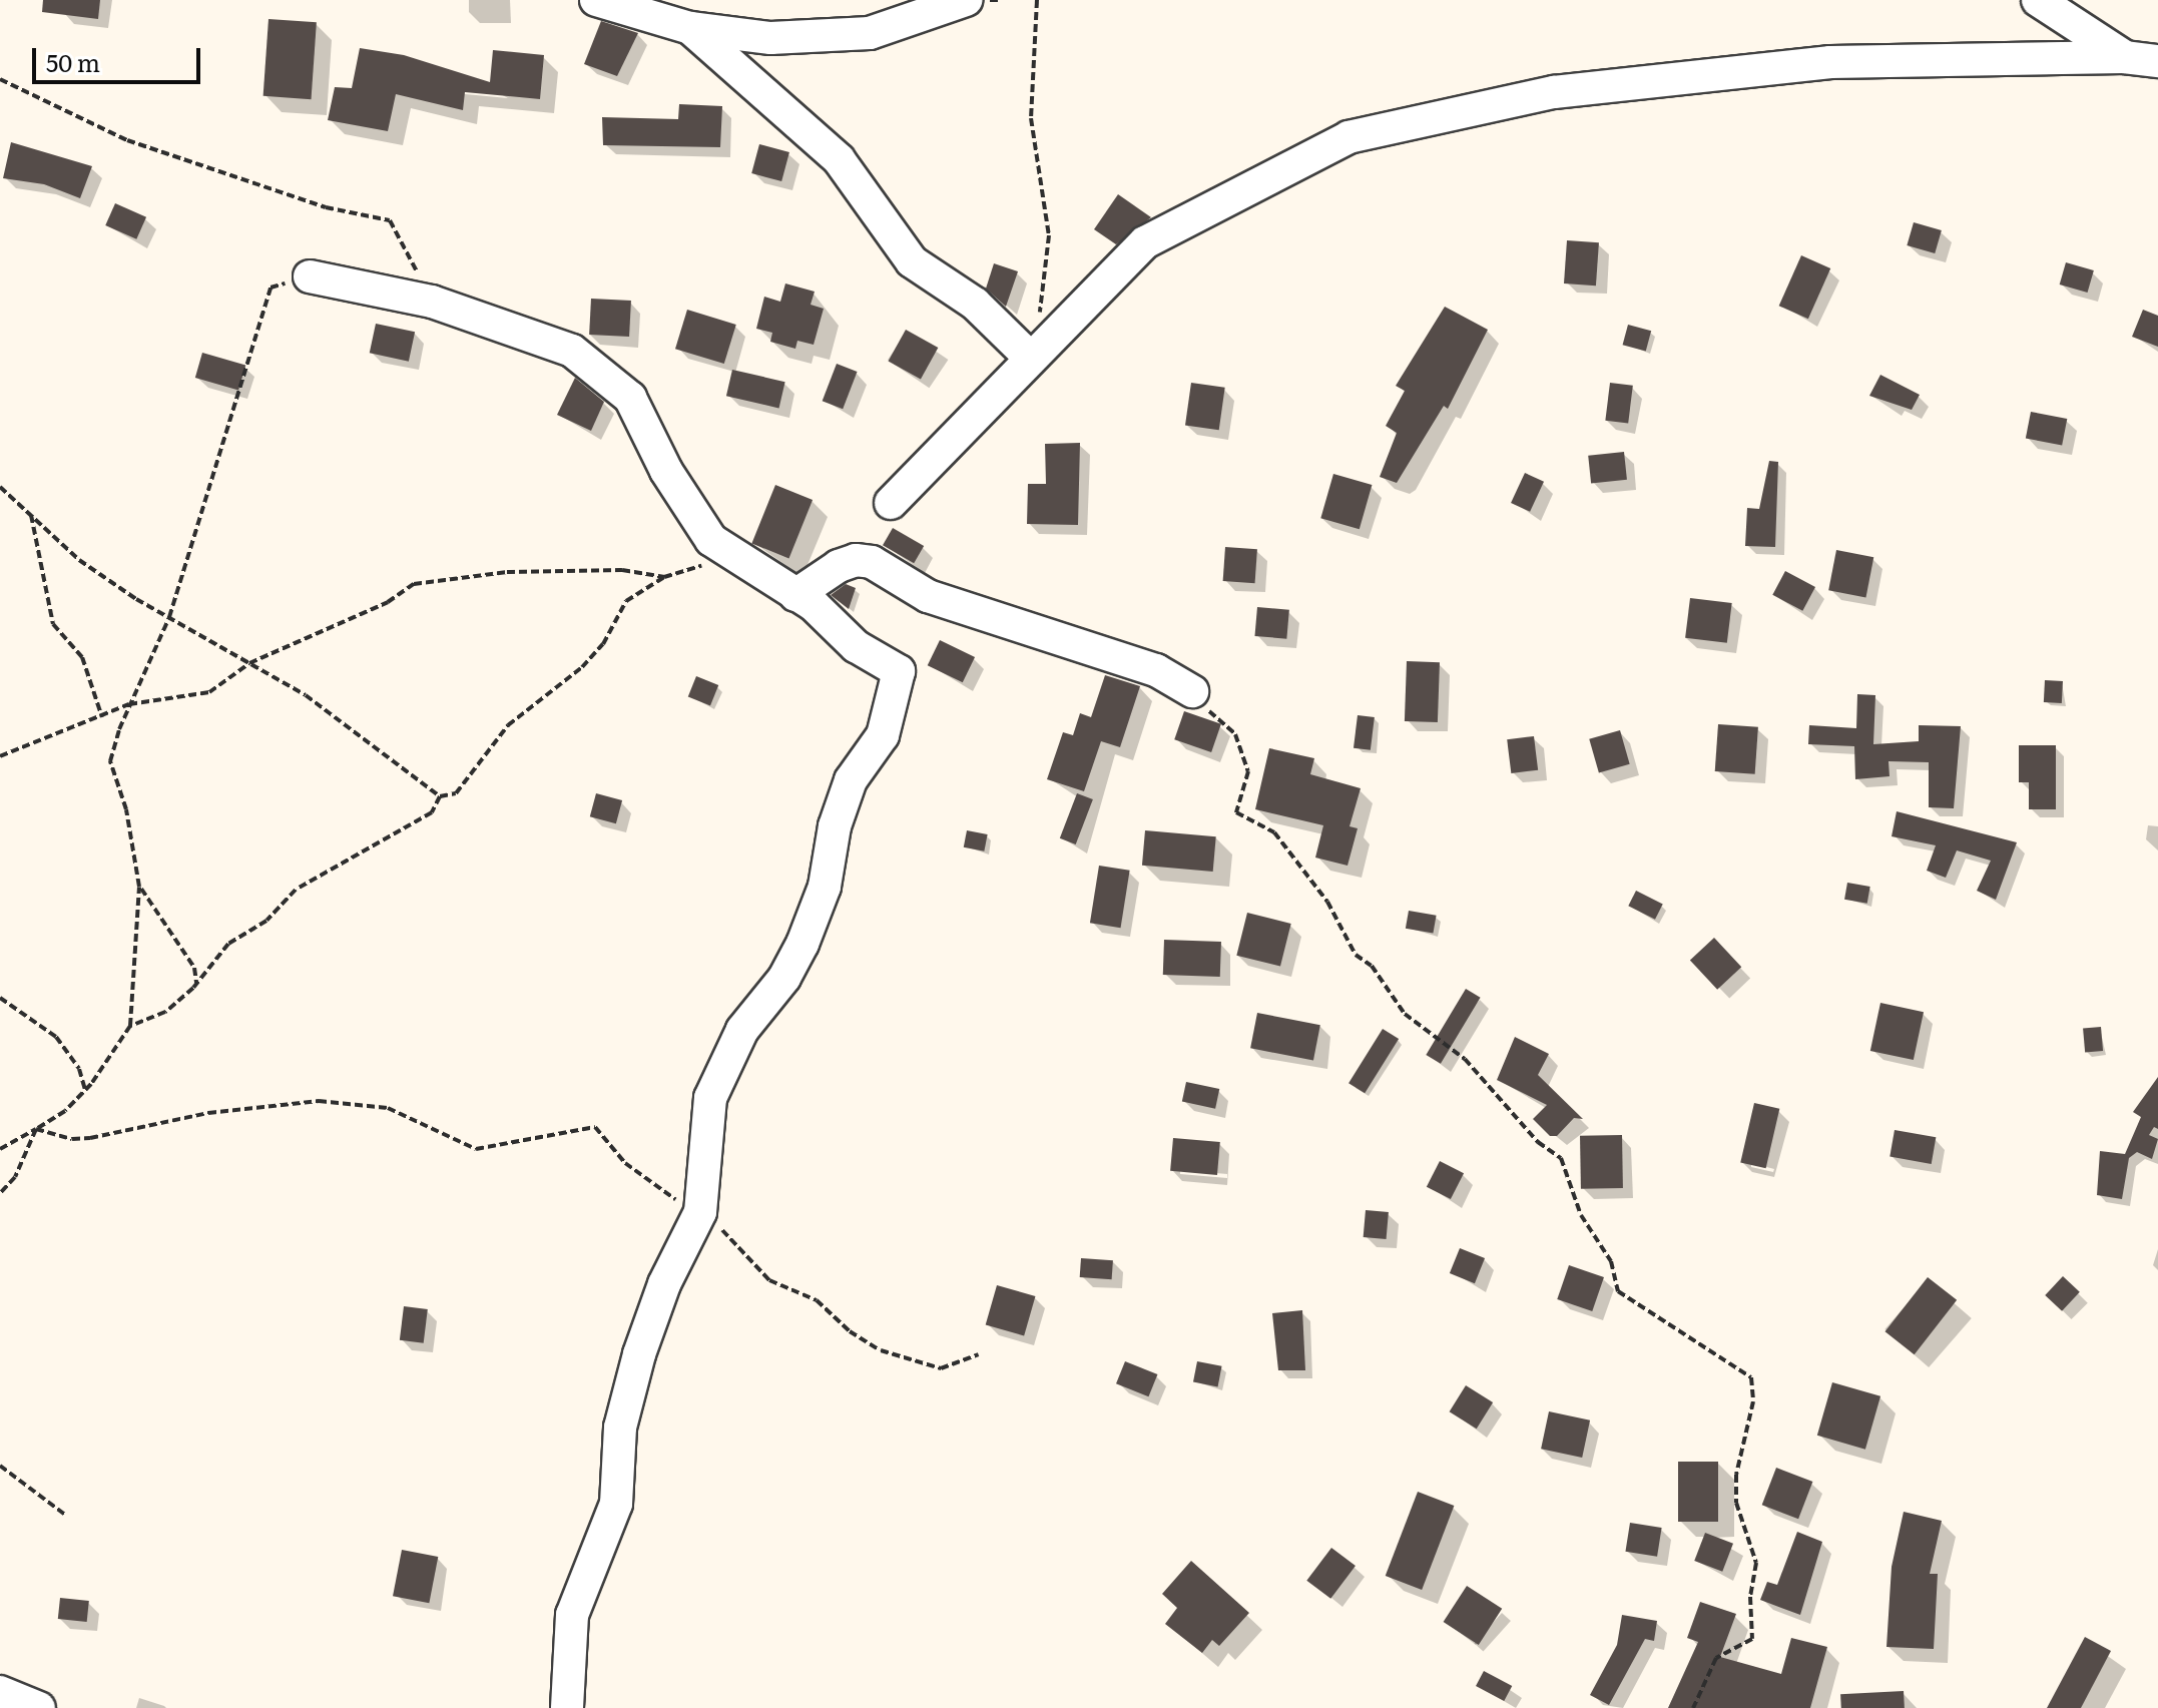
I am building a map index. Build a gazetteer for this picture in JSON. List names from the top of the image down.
{
  "scale_bar": "50 m"
}
